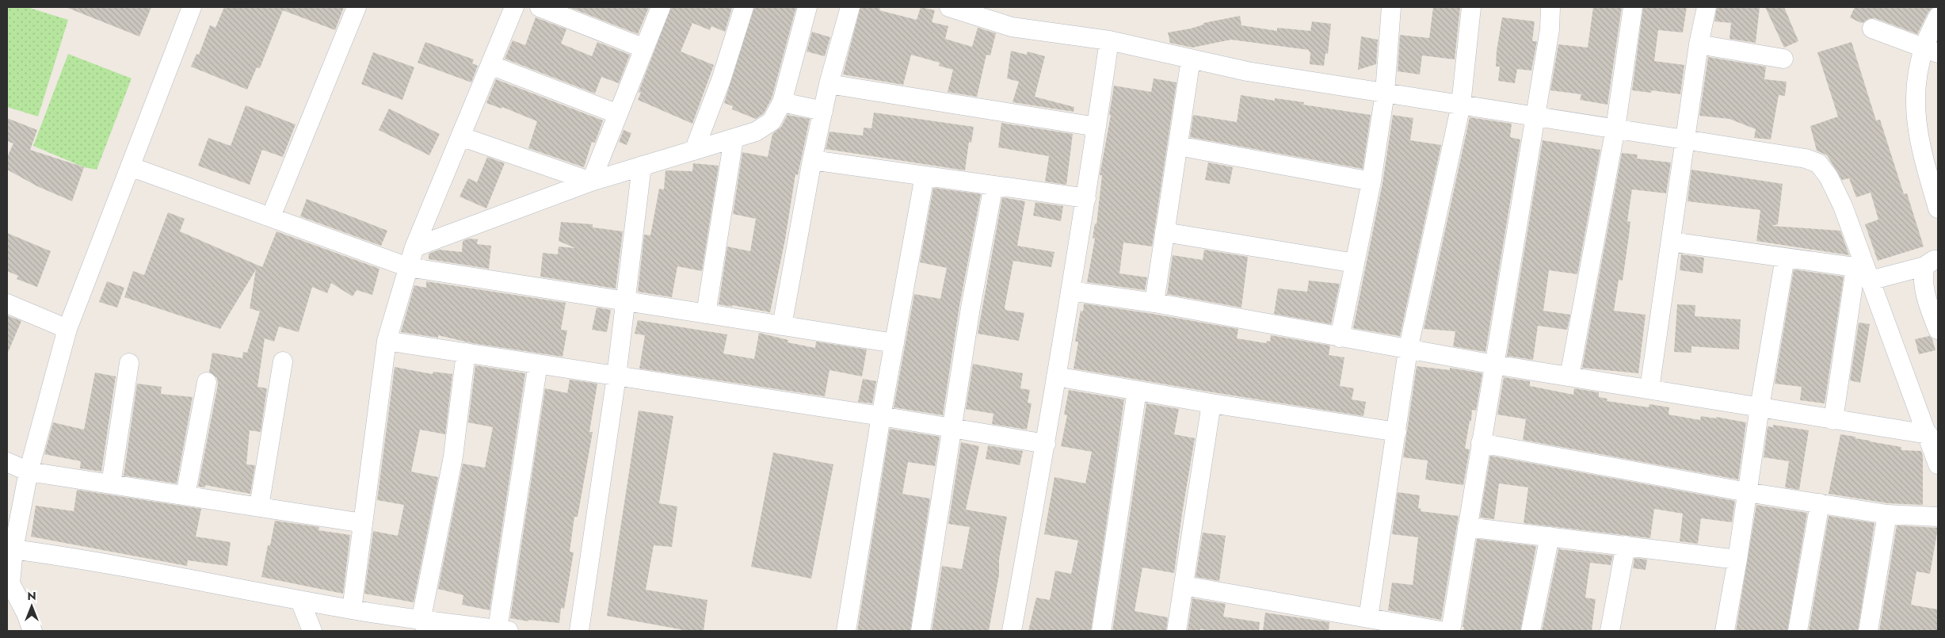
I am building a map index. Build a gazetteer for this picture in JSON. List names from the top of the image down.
{
  "north": "top"
}
